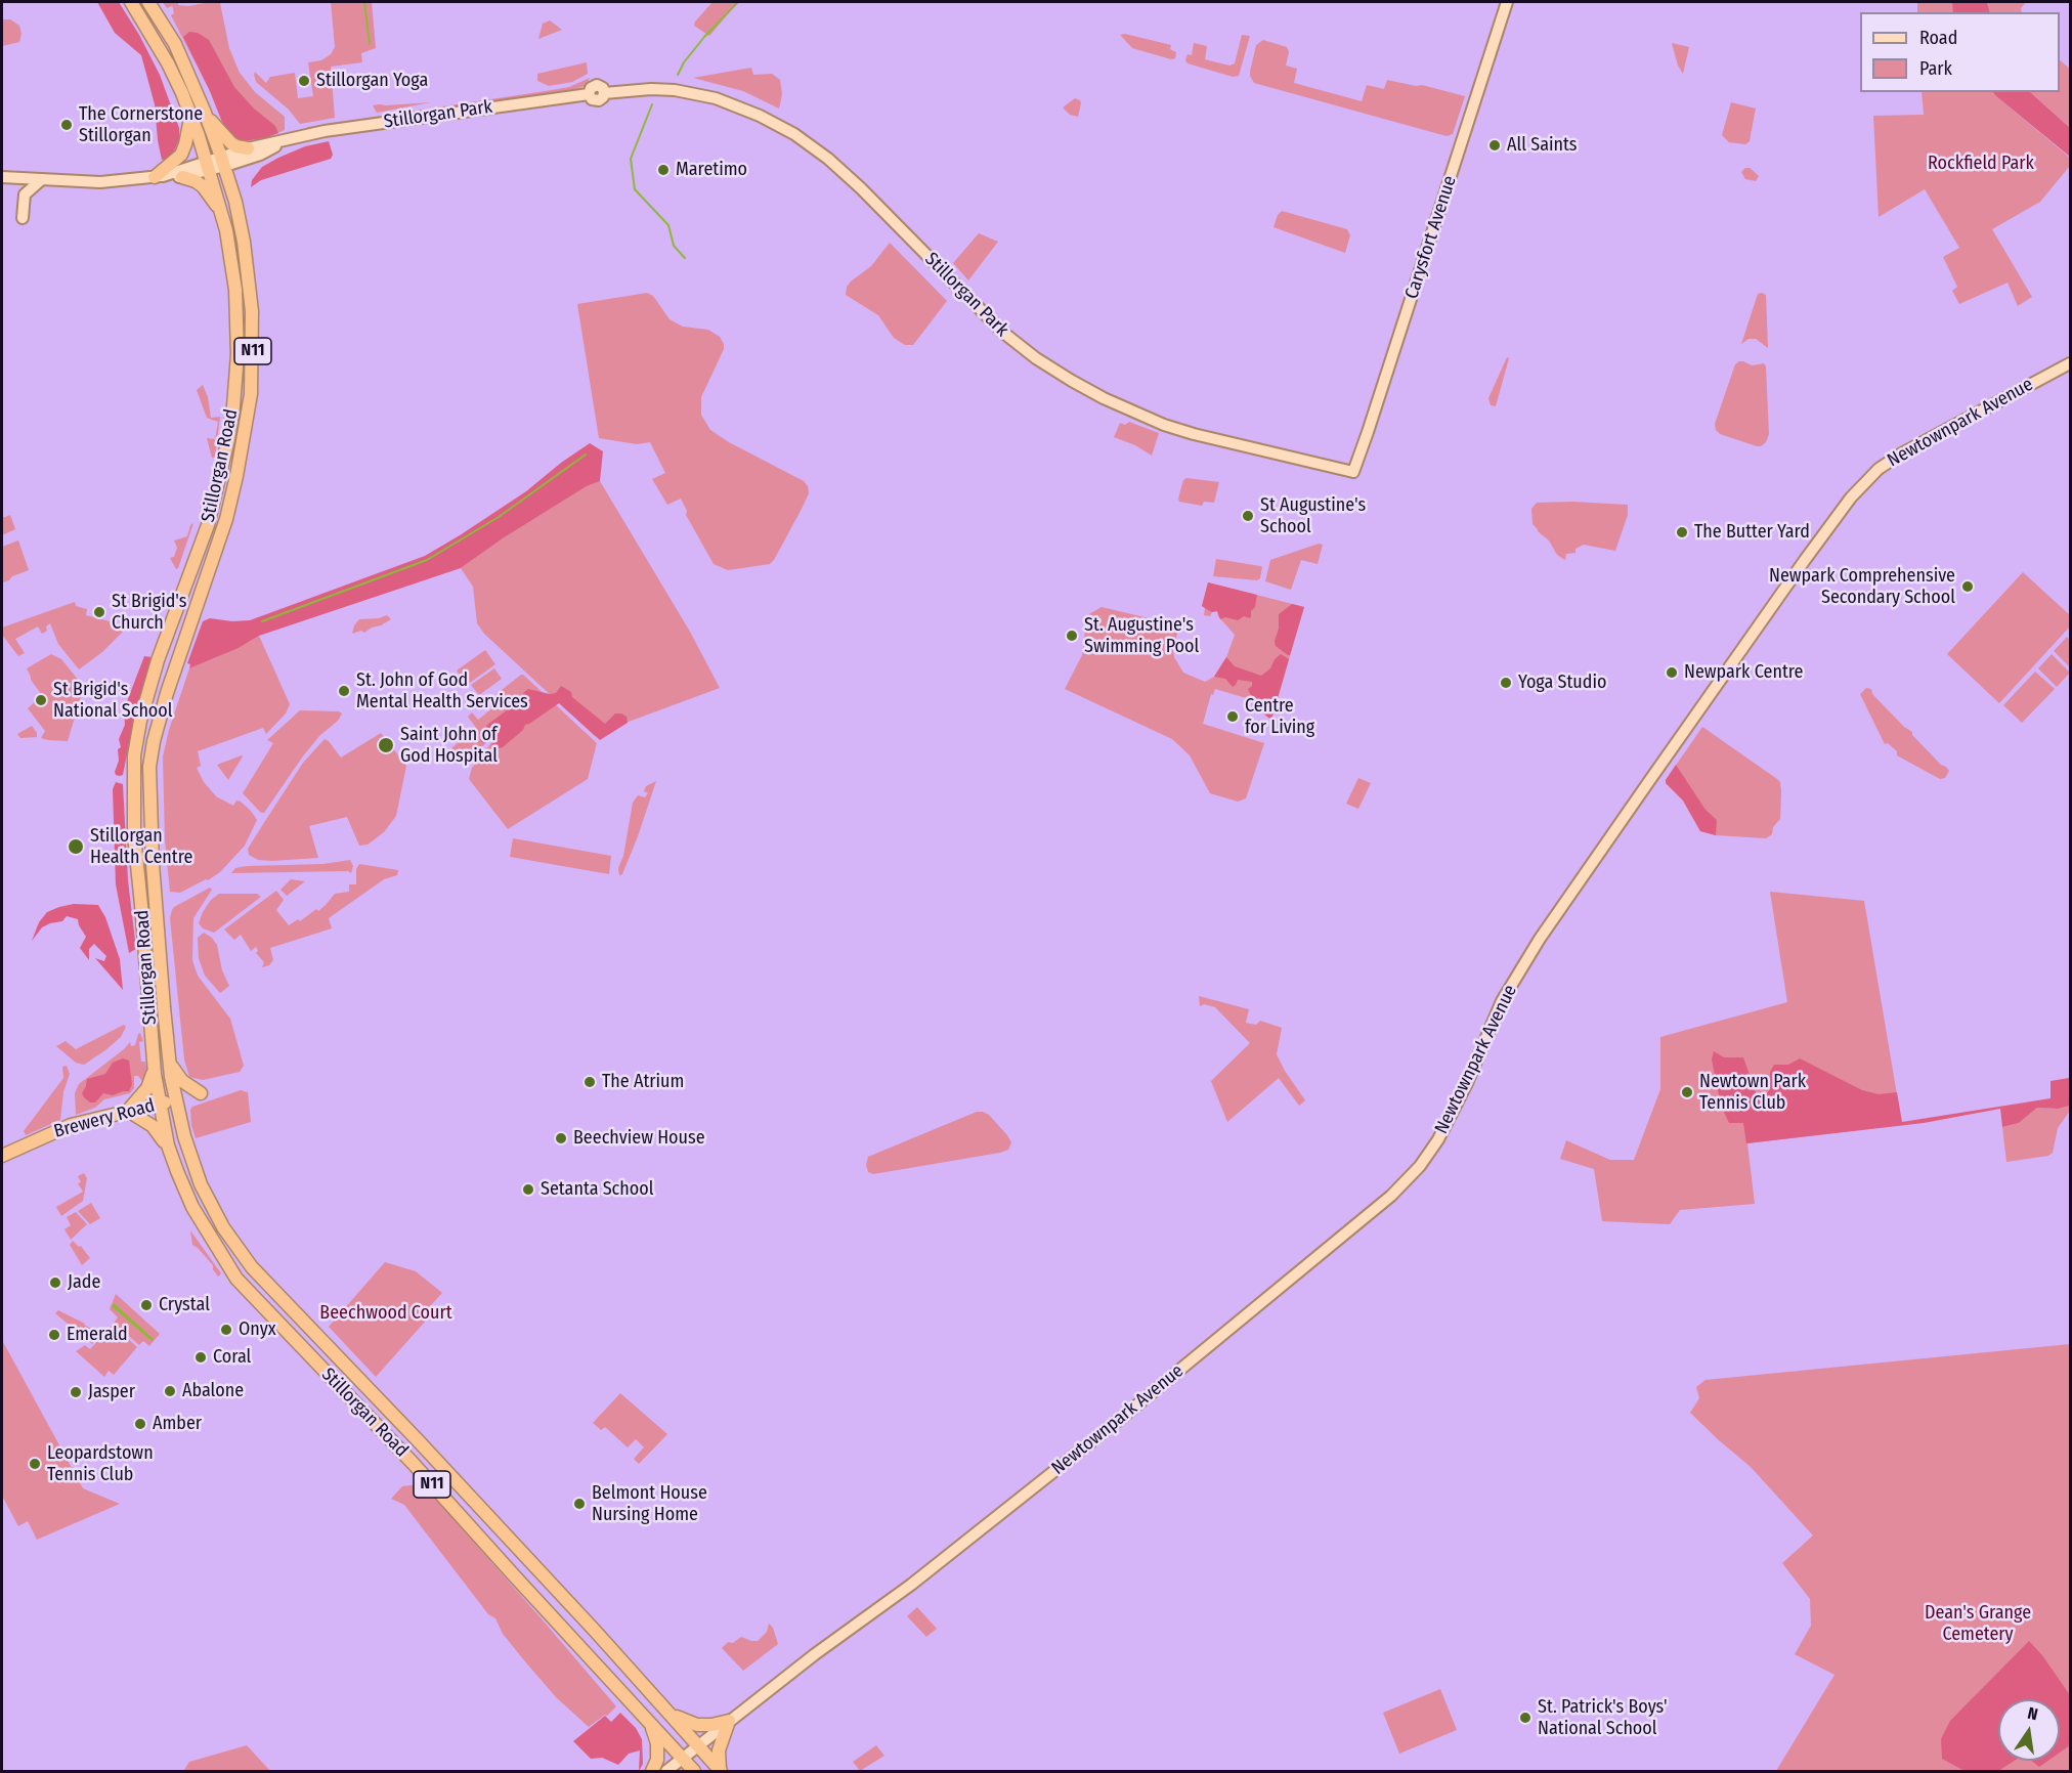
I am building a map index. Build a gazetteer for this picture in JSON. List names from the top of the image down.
{
  "streets": {
    "highway": ["N11", "Stillorgan Road", "Brewery Road"],
    "main road": ["Stillorgan Park", "Carysfort Avenue", "Newtownpark Avenue"]
  },
  "crossings": [
    ["Stillorgan Park", "Carysfort Avenue"],
    ["Stillorgan Park", "Stillorgan Road"],
    ["N11", "Newtownpark Avenue"],
    ["N11", "Stillorgan Road"],
    ["Newtownpark Avenue", "Stillorgan Road"],
    ["Stillorgan Road", "Brewery Road"]
  ],
  "parks": ["Rockfield Park", "Beechwood Court", "Dean's Grange Cemetery"],
  "places": [
    "Stillorgan Yoga",
    "The Cornerstone Stillorgan",
    "All Saints",
    "Maretimo",
    "St Augustine's School",
    "The Butter Yard",
    "Newpark Comprehensive Secondary School",
    "St Brigid's Church",
    "St. Augustine's Swimming Pool",
    "Newpark Centre",
    "Yoga Studio",
    "St. John of God Mental Health Services",
    "St Brigid's National School",
    "Centre for Living",
    "Saint John of God Hospital",
    "Stillorgan Health Centre",
    "The Atrium",
    "Newtown Park Tennis Club",
    "Beechview House",
    "Setanta School",
    "Jade",
    "Crystal",
    "Onyx",
    "Emerald",
    "Coral",
    "Abalone",
    "Jasper",
    "Amber",
    "Leopardstown Tennis Club",
    "Belmont House Nursing Home",
    "St. Patrick's Boys' National School"
  ],
  "legend": ["Road", "Park"],
  "north": "top"
}
